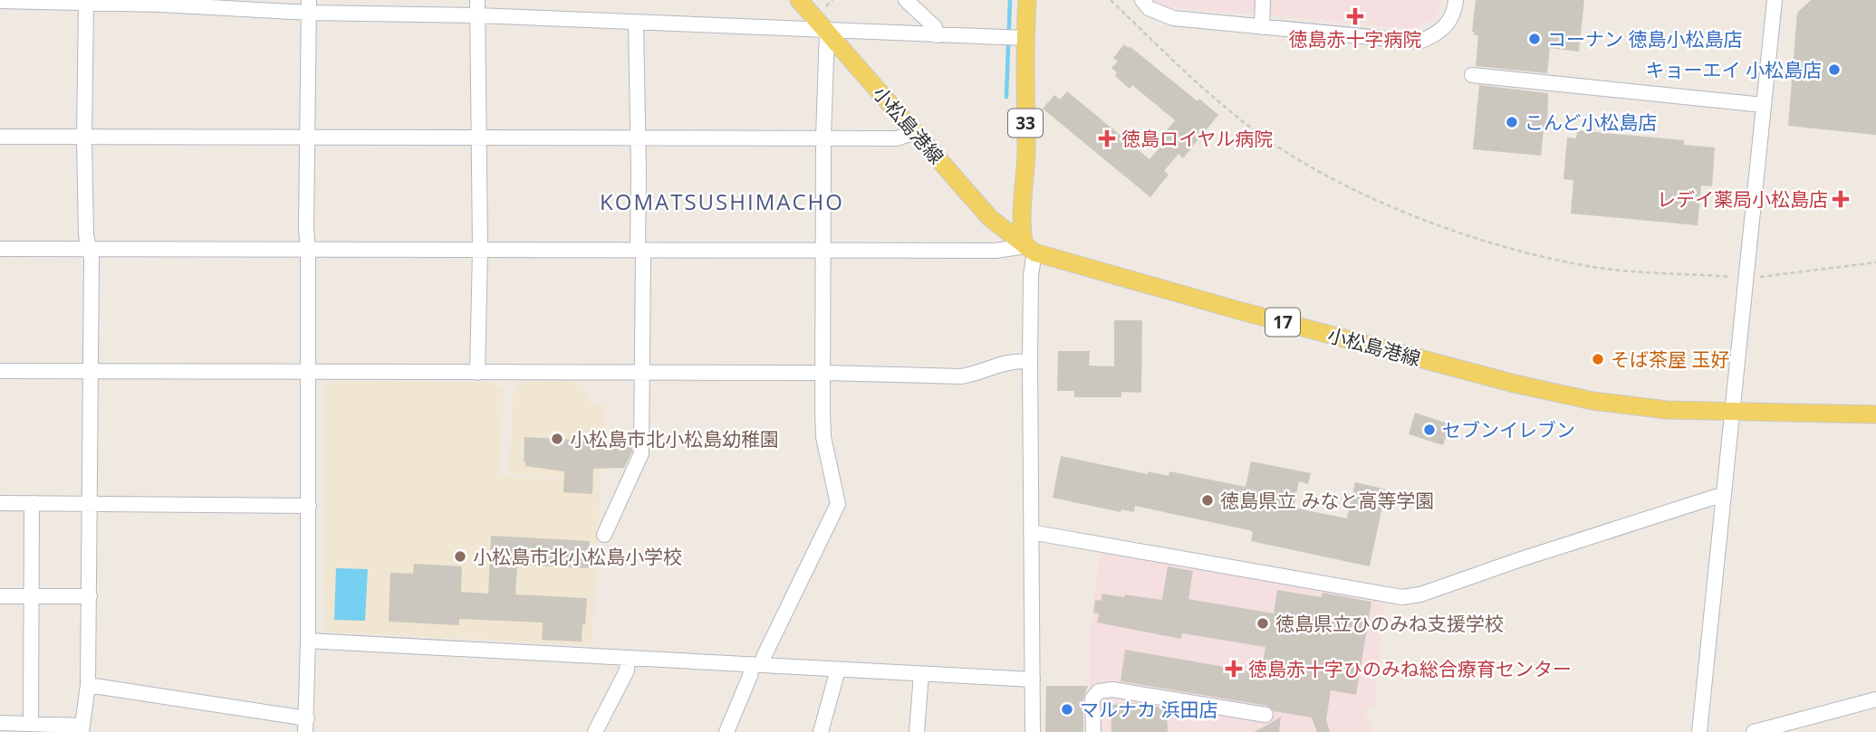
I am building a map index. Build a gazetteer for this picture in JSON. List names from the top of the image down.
{
  "streets": {
    "main road": ["33", "小松島港線", "17"]
  },
  "crossings": [
    ["33", "小松島港線"]
  ],
  "districts": ["KOMATSUSHIMACHO"],
  "places": {
    "health": [
      "徳島赤十字病院",
      "徳島ロイヤル病院",
      "レデイ薬局小松島店",
      "徳島赤十字ひのみね総合療育センター"
    ],
    "other": [
      "コーナン 徳島小松島店",
      "キョーエイ 小松島店",
      "こんど小松島店",
      "そば茶屋 玉好",
      "セブンイレブン",
      "小松島市北小松島幼稚園",
      "徳島県立 みなと高等学園",
      "小松島市北小松島小学校",
      "徳島県立ひのみね支援学校",
      "マルナカ 浜田店"
    ]
  }
}
